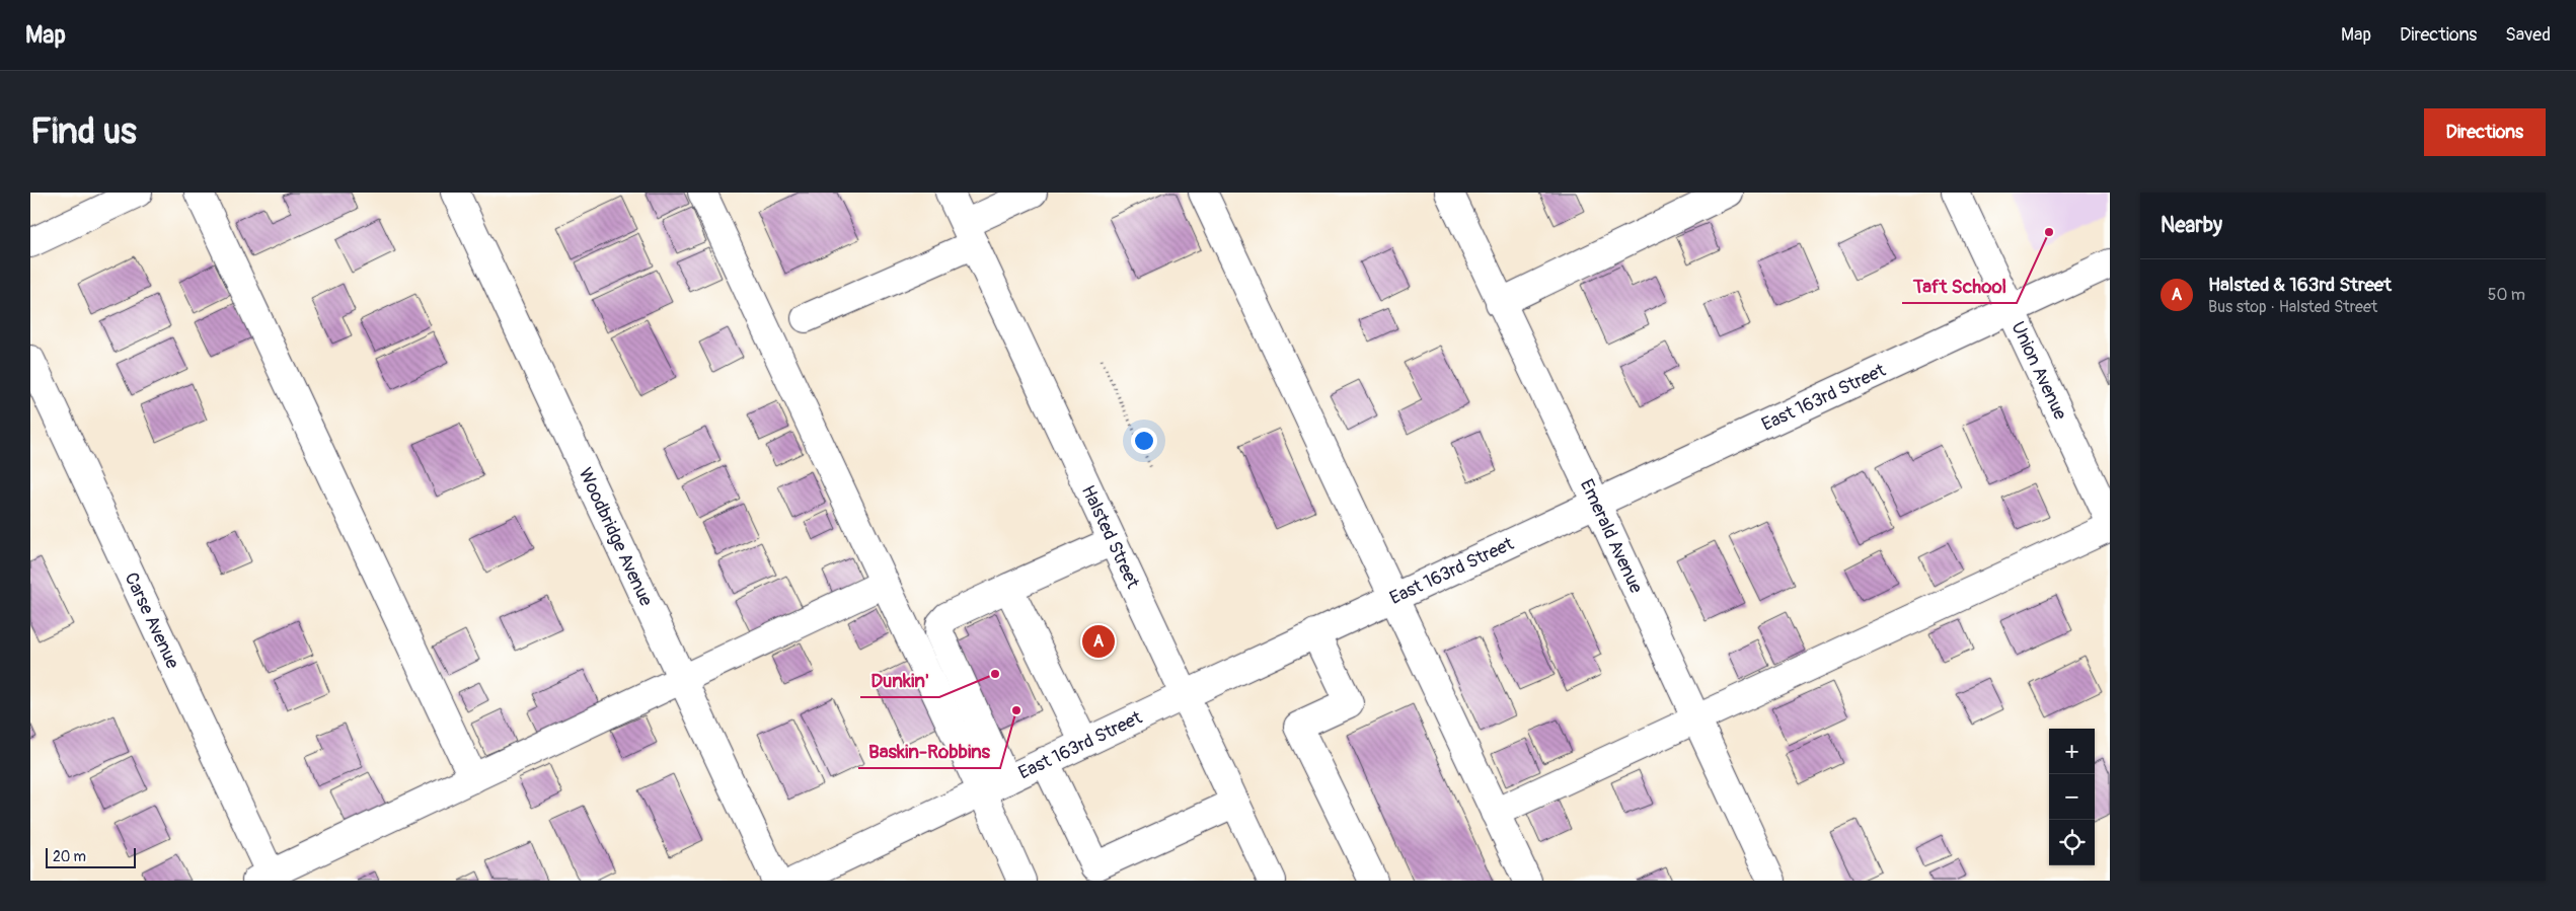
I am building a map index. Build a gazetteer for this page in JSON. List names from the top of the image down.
{
  "streets": {
    "street": [
      "Union Avenue",
      "East 163rd Street",
      "Woodbridge Avenue",
      "Emerald Avenue",
      "Halsted Street",
      "Carse Avenue"
    ]
  },
  "crossings": [
    ["Union Avenue", "East 163rd Street"],
    ["East 163rd Street", "Emerald Avenue"],
    ["East 163rd Street", "Halsted Street"]
  ],
  "places": ["Taft School", "Dunkin'", "Baskin-Robbins"],
  "scale_bar": "20 m",
  "page": {
    "header": "Map",
    "nav": ["Map", "Directions", "Saved"],
    "buttons": "Directions",
    "title": "Find us",
    "heading": "Nearby",
    "list": [
      {
        "mark": "A",
        "name": "Halsted & 163rd Street",
        "note": "Bus stop · Halsted Street",
        "value": "50 m"
      }
    ],
    "pins": "A",
    "map_buttons": ["+", "−"],
    "scale": "20 m"
  }
}
